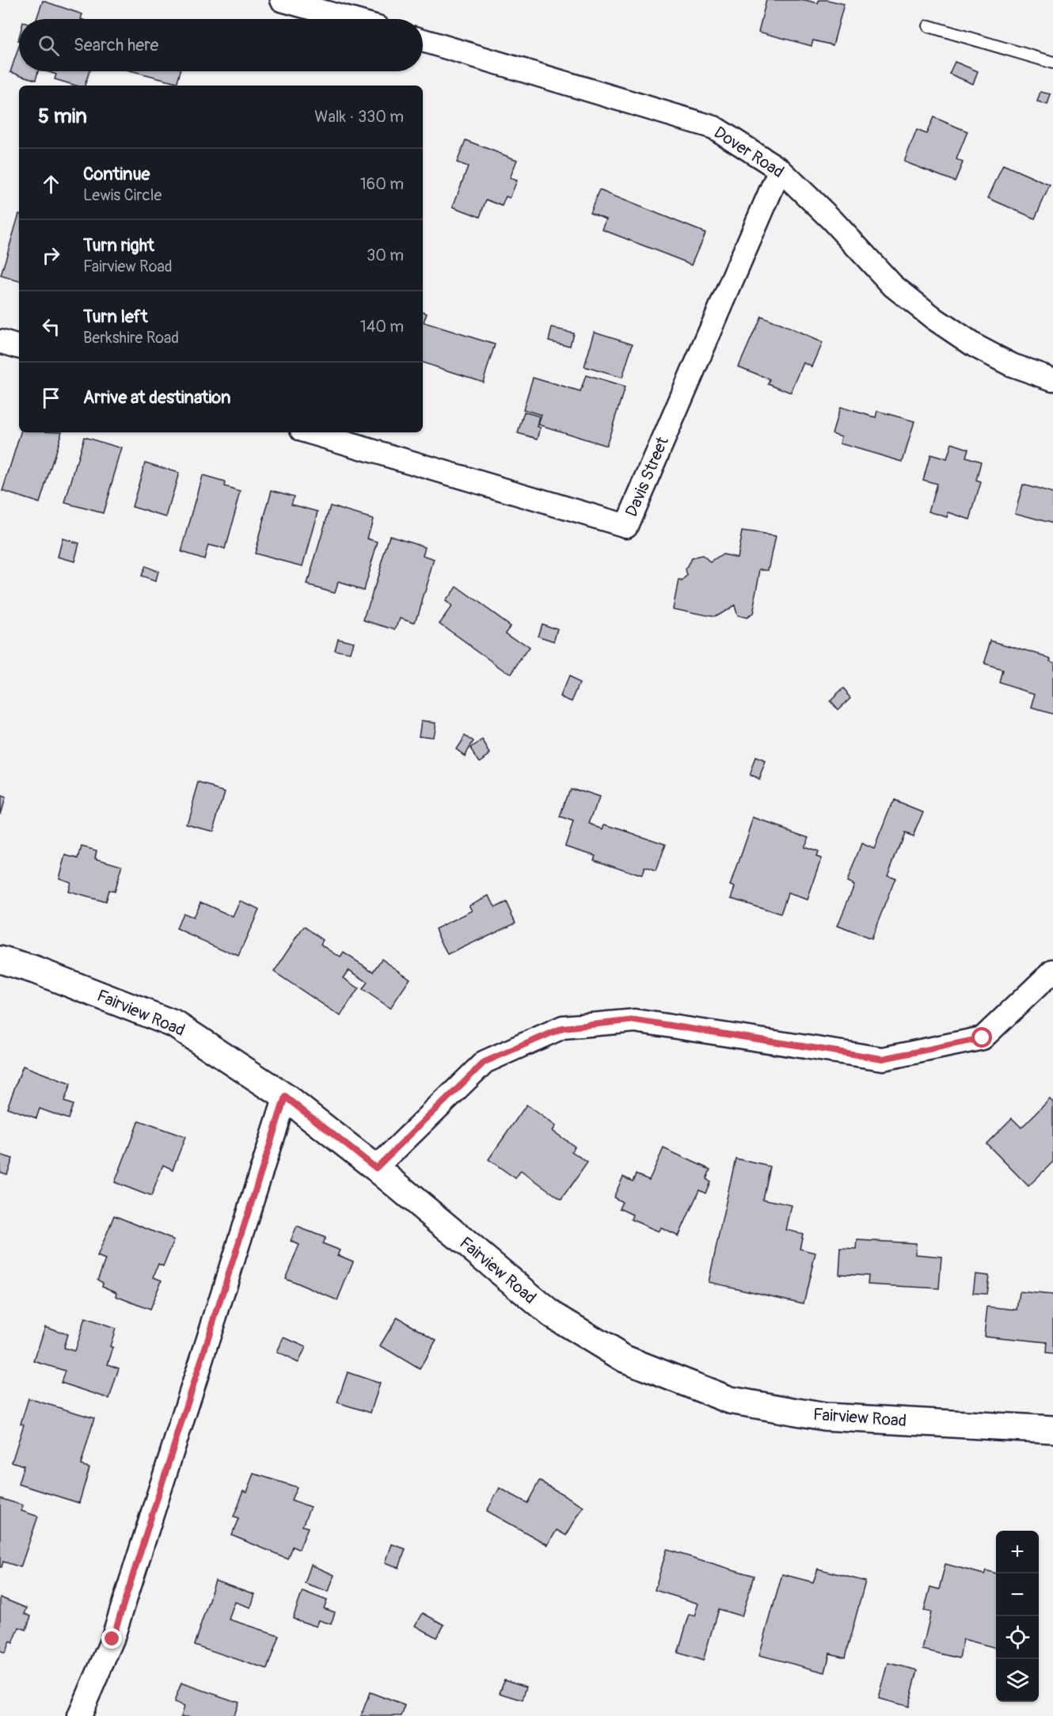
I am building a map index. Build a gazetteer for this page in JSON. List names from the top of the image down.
{
  "streets": {
    "street": ["Dover Road", "Davis Street", "Fairview Road"]
  },
  "crossings": [
    ["Dover Road", "Davis Street"]
  ],
  "page": {
    "search": "Search here",
    "heading": ["5 min", "Walk · 330 m"],
    "list": [
      ["Continue", "Lewis Circle", "160 m"],
      ["Turn right", "Fairview Road", "30 m"],
      ["Turn left", "Berkshire Road", "140 m"],
      "Arrive at destination"
    ],
    "map_buttons": ["+", "−"]
  }
}
